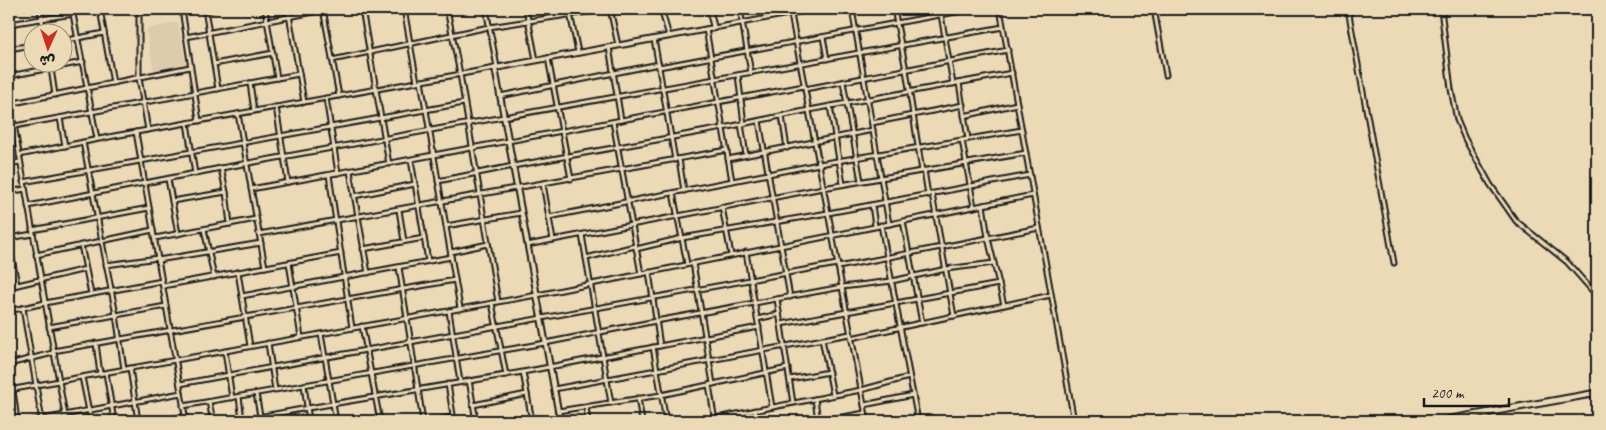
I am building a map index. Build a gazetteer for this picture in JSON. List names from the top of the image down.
{
  "scale_bar": "200 m",
  "north": "bottom"
}
